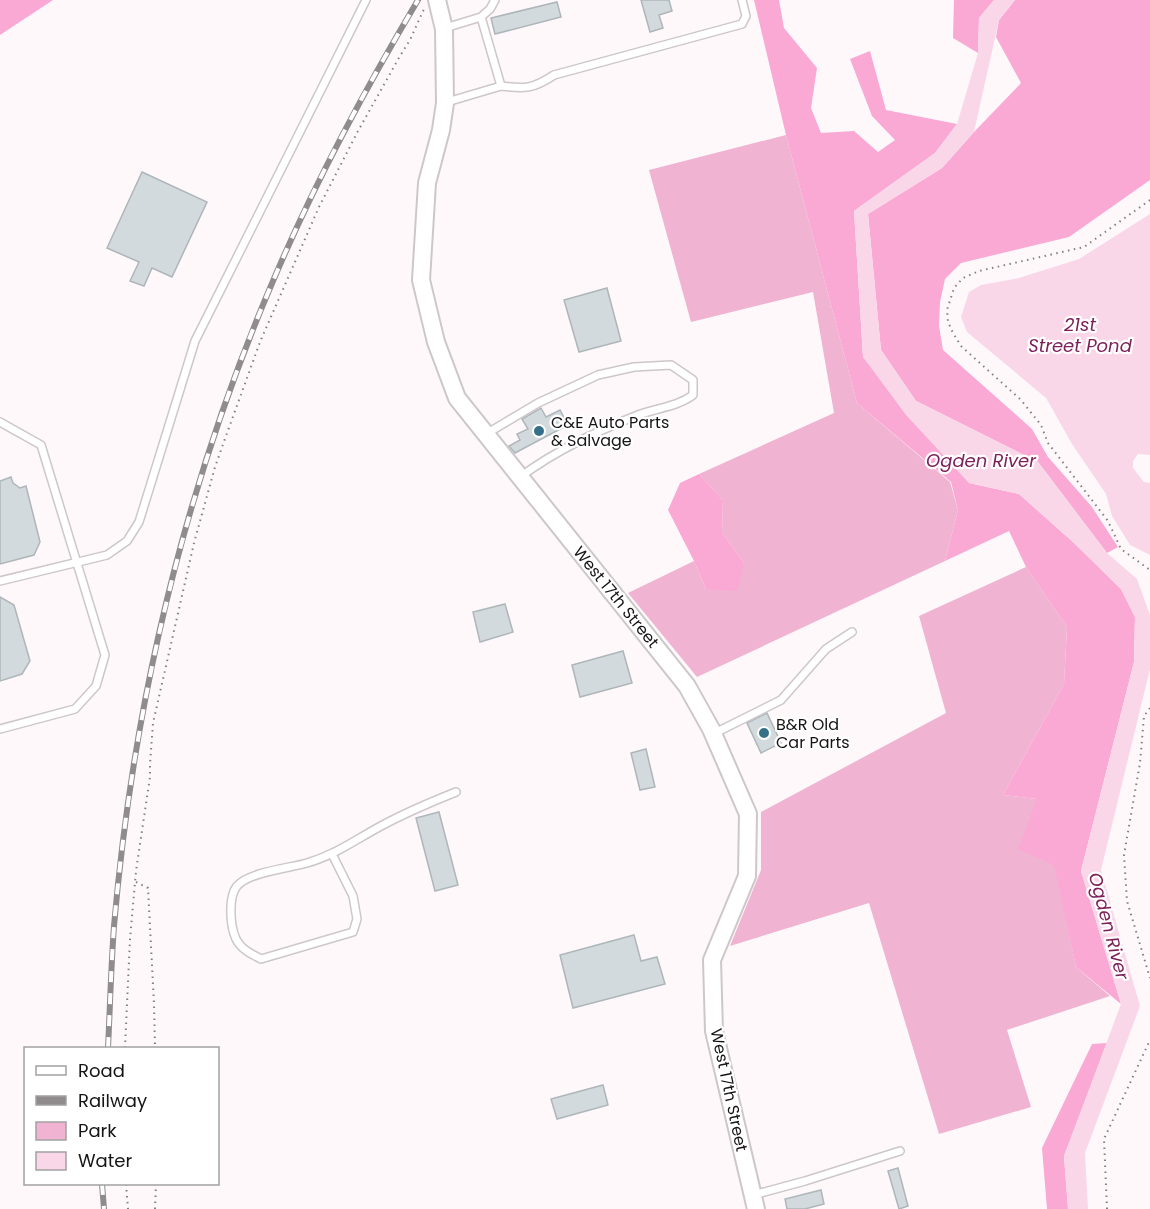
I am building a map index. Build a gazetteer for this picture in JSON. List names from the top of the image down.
{
  "streets": {
    "street": ["West 17th Street"]
  },
  "water": ["21st Street Pond", "Ogden River"],
  "places": ["C&E Auto Parts & Salvage", "B&R Old Car Parts"],
  "legend": [
    "Road",
    "Railway",
    "Park",
    "Water"
  ]
}
